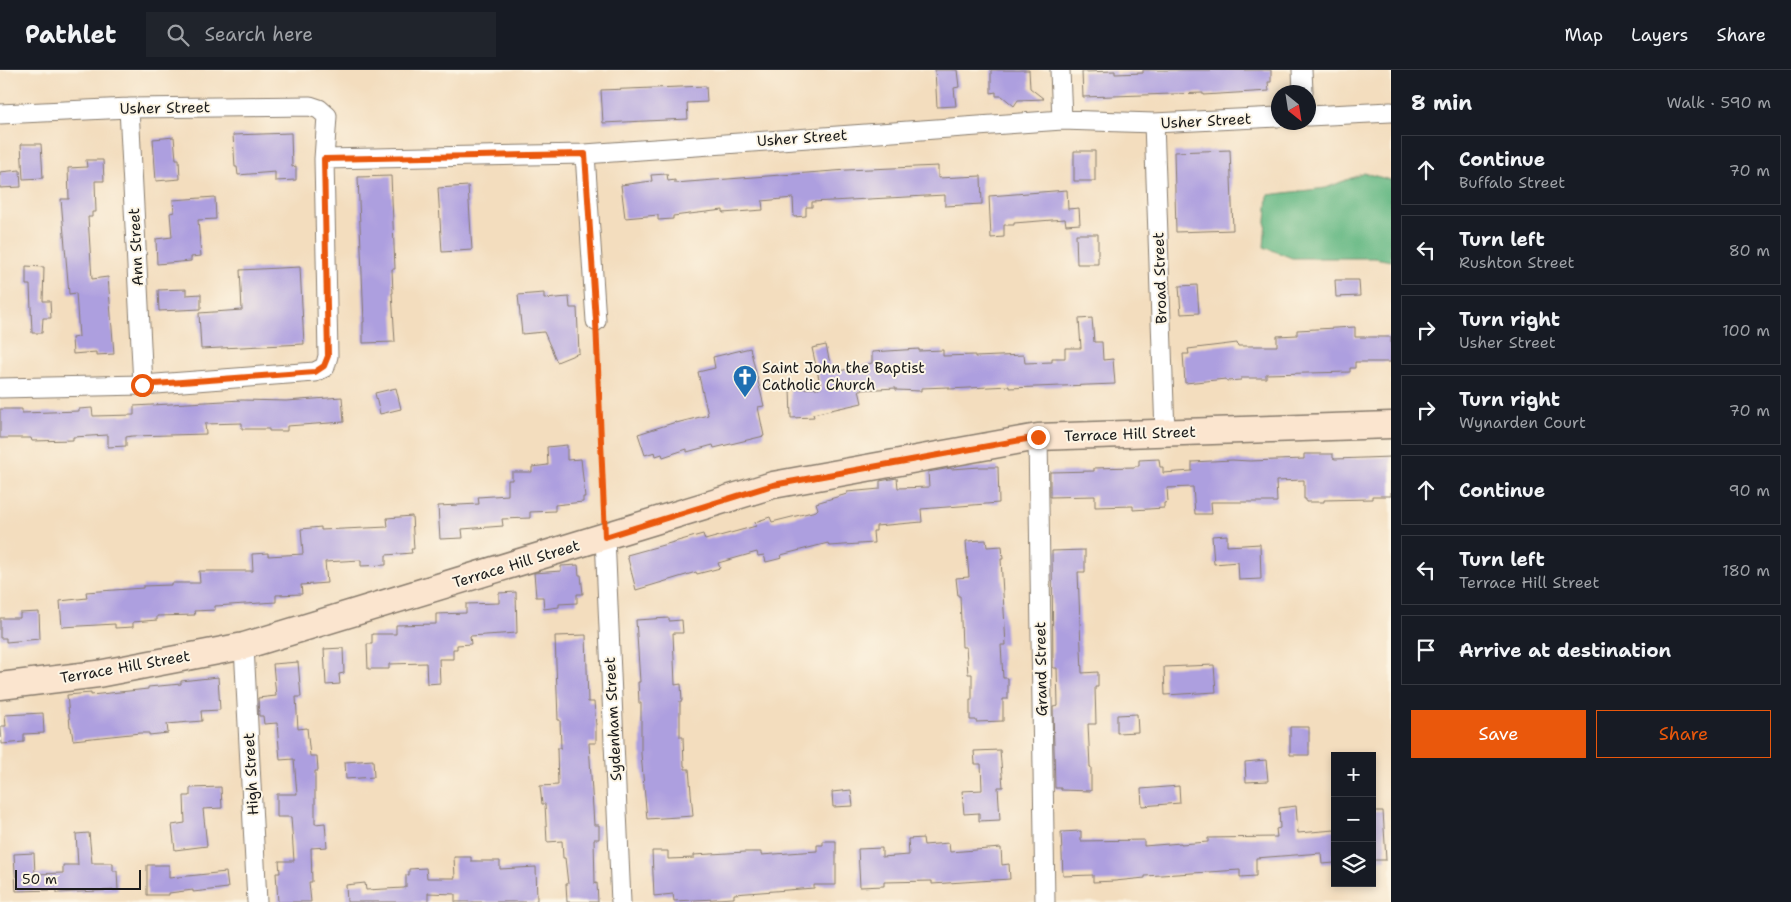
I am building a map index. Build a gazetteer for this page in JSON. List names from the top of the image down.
{
  "streets": {
    "street": [
      "Usher Street",
      "Ann Street",
      "Broad Street",
      "Terrace Hill Street",
      "Grand Street",
      "Sydenham Street",
      "High Street"
    ]
  },
  "crossings": [
    ["Usher Street", "Ann Street"],
    ["Usher Street", "Broad Street"],
    ["Broad Street", "Terrace Hill Street"],
    ["Terrace Hill Street", "Grand Street"],
    ["Terrace Hill Street", "Sydenham Street"],
    ["Terrace Hill Street", "High Street"]
  ],
  "places": {
    "church": ["Saint John the Baptist Catholic Church"]
  },
  "scale_bar": "50 m",
  "north": "bottom right",
  "page": {
    "header": "Pathlet",
    "search": "Search here",
    "nav": ["Map", "Layers", "Share"],
    "heading": ["8 min", "Walk · 590 m"],
    "list": [
      ["Continue", "Buffalo Street", "70 m"],
      ["Turn left", "Rushton Street", "80 m"],
      ["Turn right", "Usher Street", "100 m"],
      ["Turn right", "Wynarden Court", "70 m"],
      ["Continue", "90 m"],
      ["Turn left", "Terrace Hill Street", "180 m"],
      "Arrive at destination"
    ],
    "buttons": ["Save", "Share"],
    "map_buttons": ["+", "−"],
    "scale": "50 m"
  }
}
